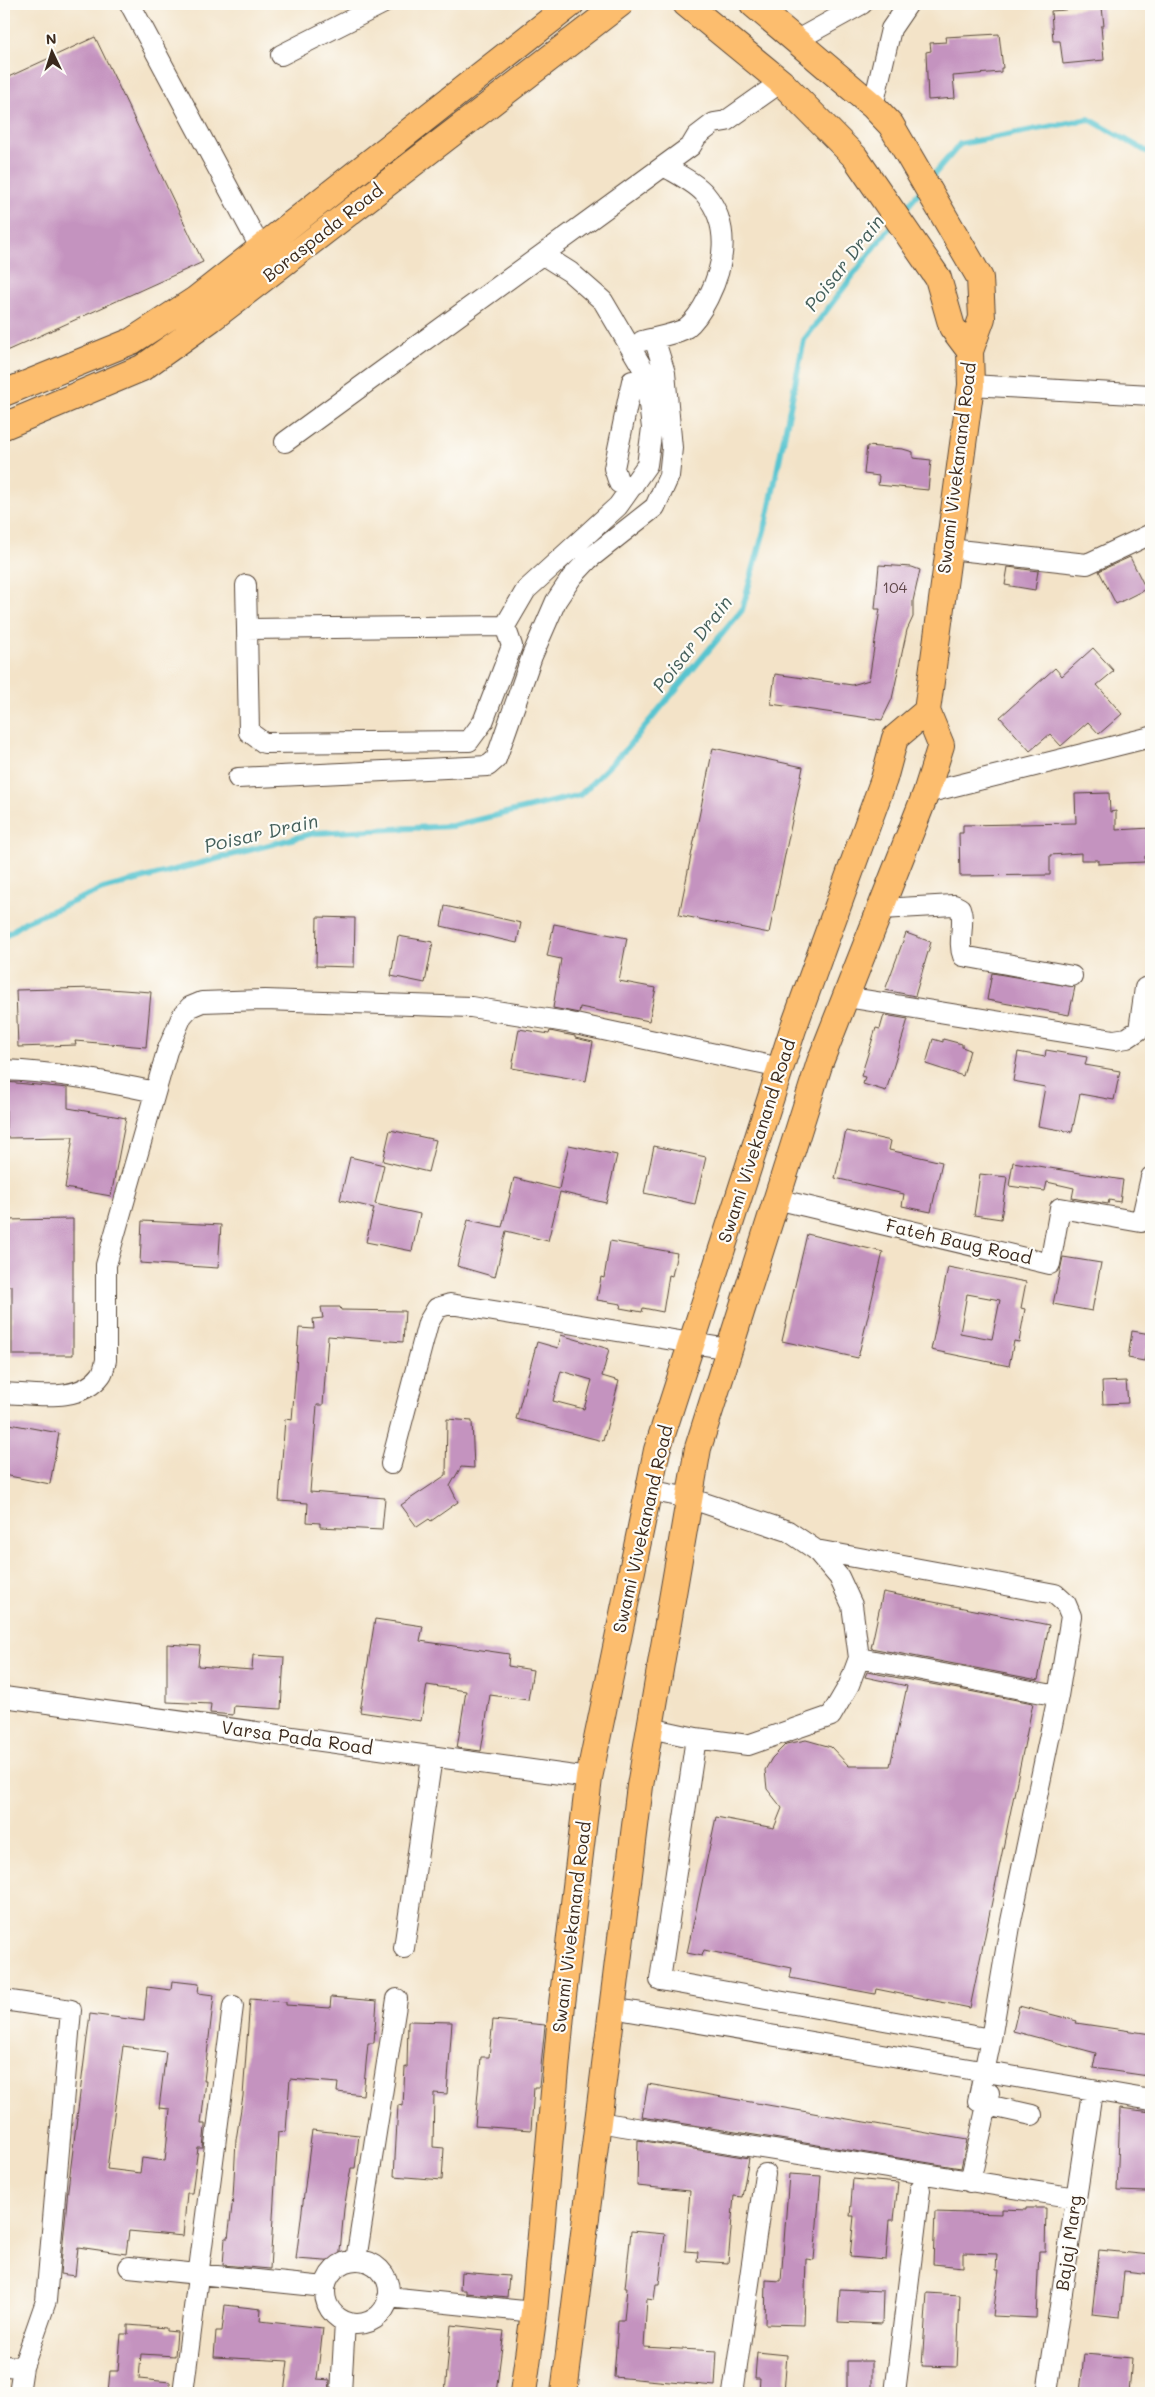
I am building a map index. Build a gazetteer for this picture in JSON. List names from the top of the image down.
{
  "streets": {
    "main road": ["Boraspada Road", "Swami Vivekanand Road"],
    "street": ["Fateh Baug Road", "Varsa Pada Road", "Bajaj Marg"]
  },
  "crossings": [
    ["Swami Vivekanand Road", "Fateh Baug Road"],
    ["Swami Vivekanand Road", "Varsa Pada Road"]
  ],
  "water": ["Poisar Drain"],
  "house_numbers": ["104"],
  "north": "top"
}
